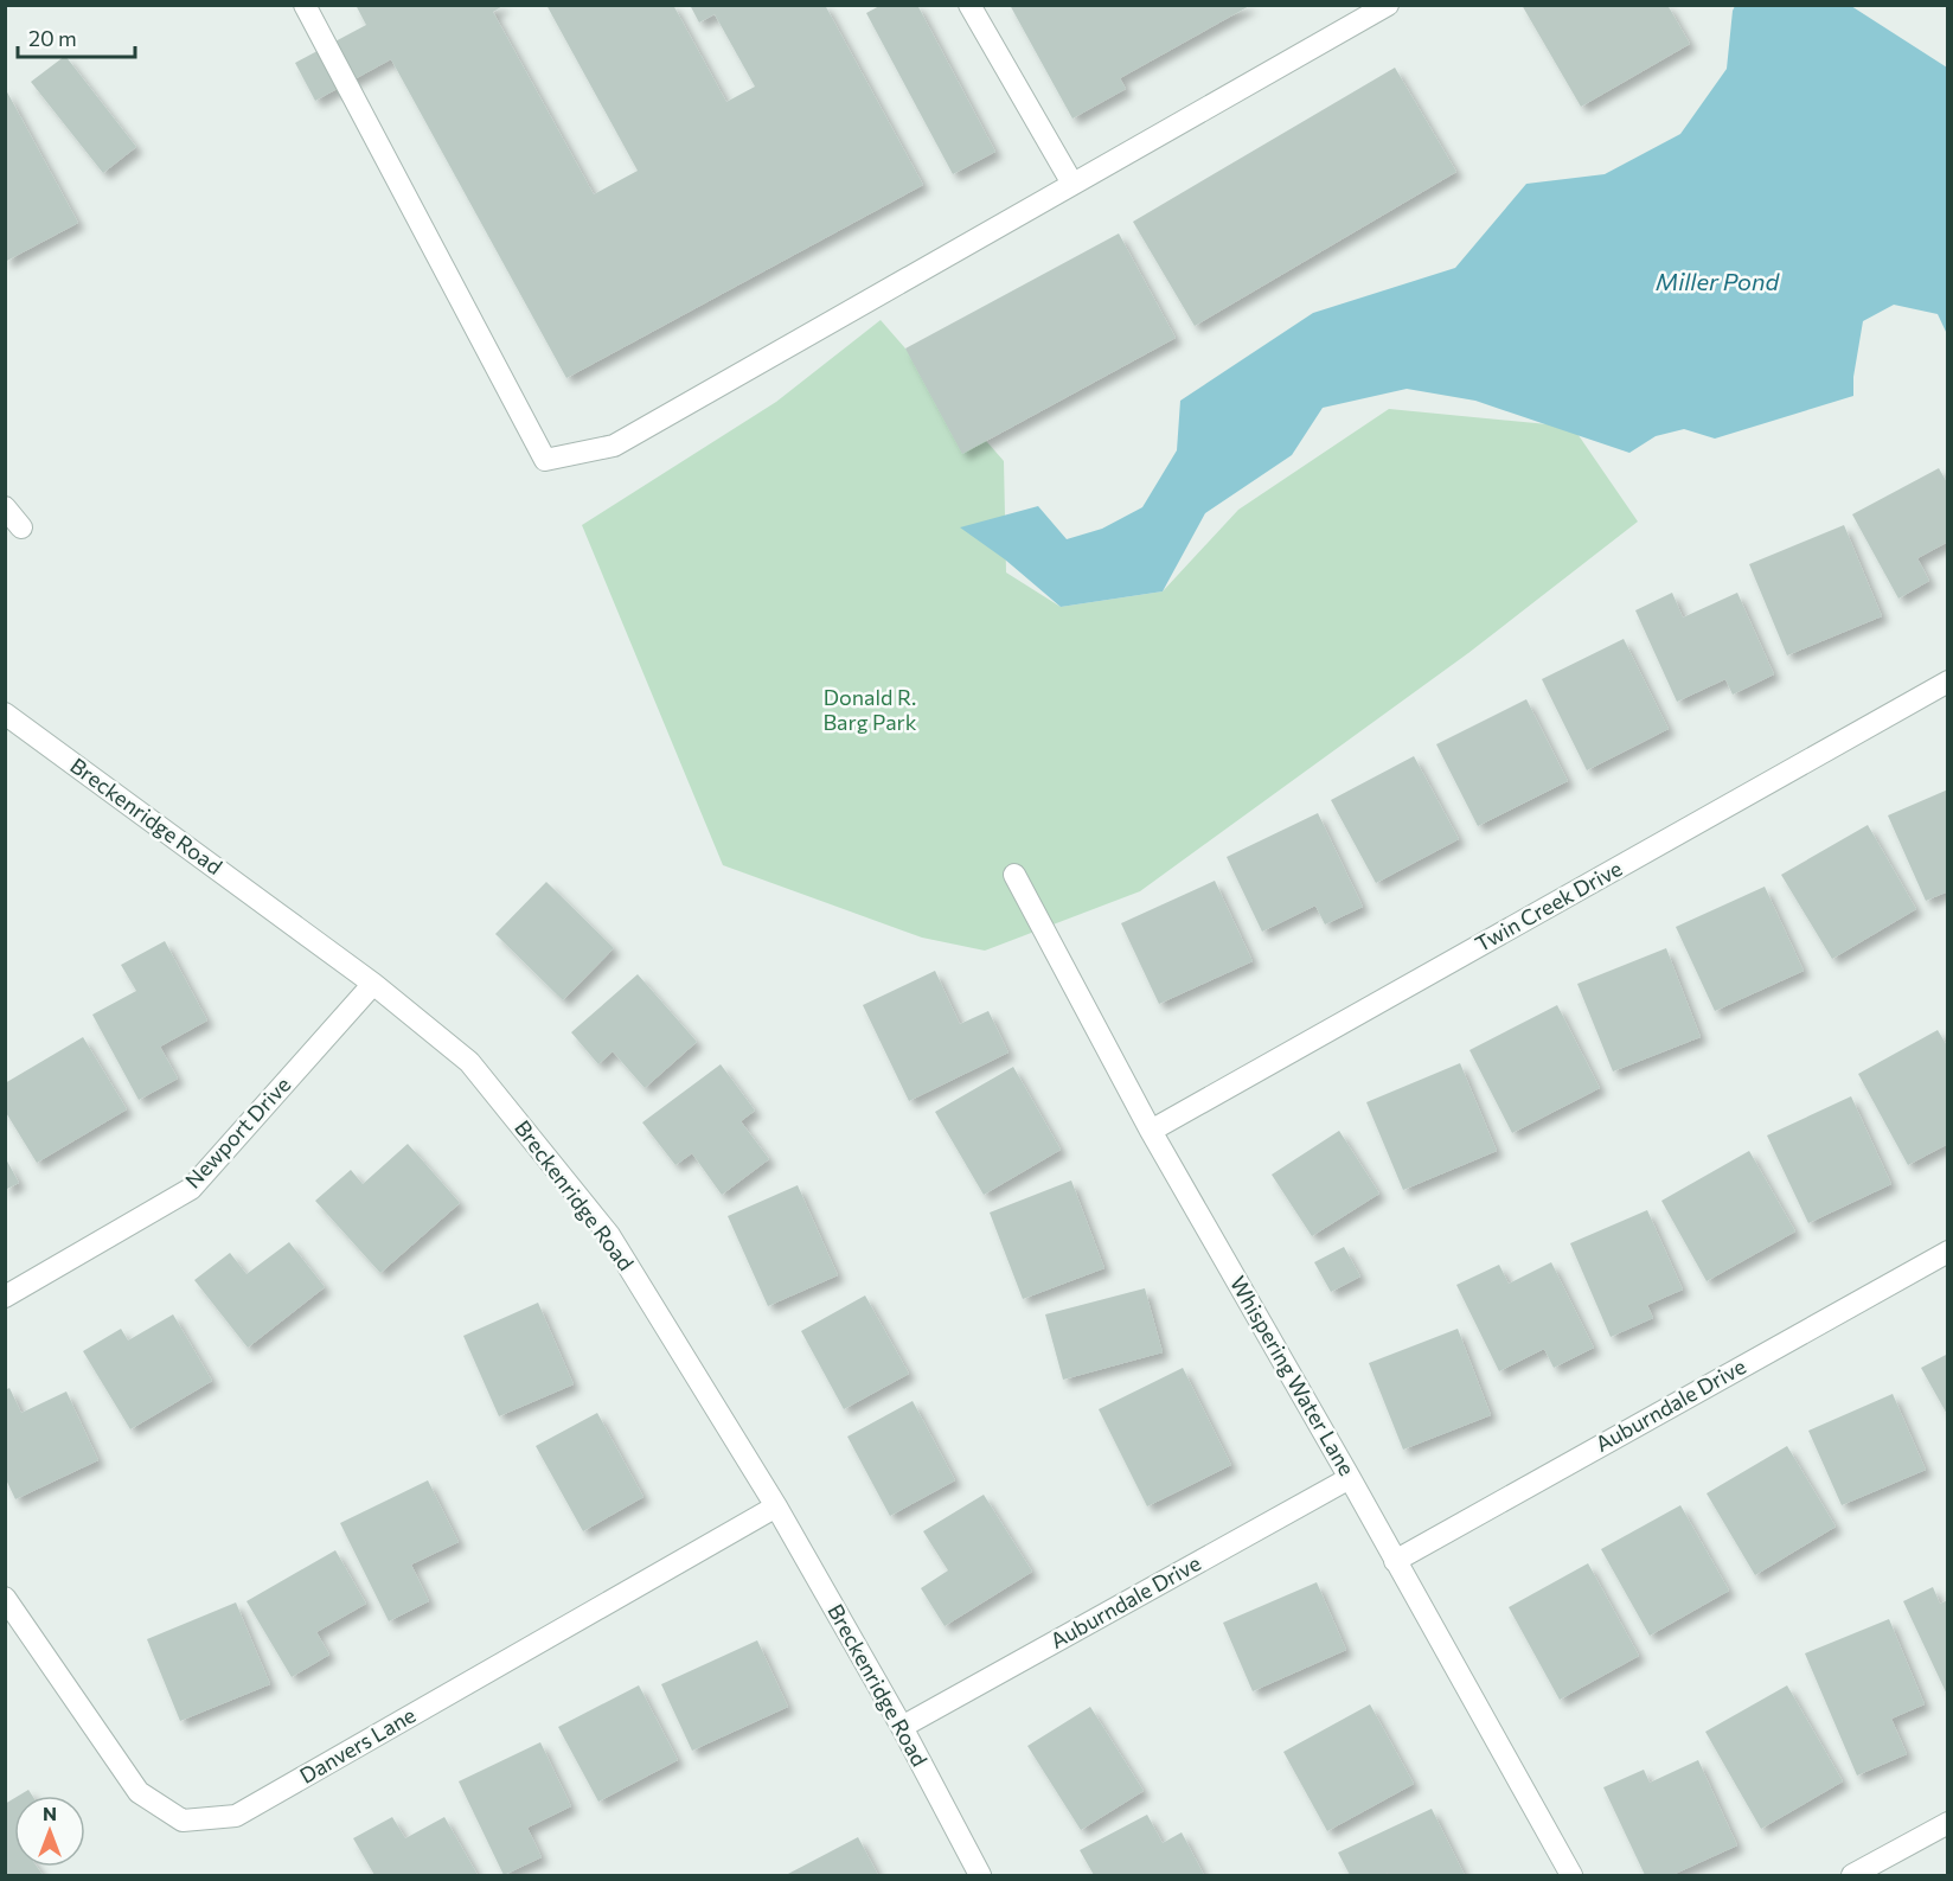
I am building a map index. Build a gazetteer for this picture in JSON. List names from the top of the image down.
{
  "streets": {
    "street": [
      "Breckenridge Road",
      "Twin Creek Drive",
      "Newport Drive",
      "Whispering Water Lane",
      "Auburndale Drive",
      "Danvers Lane"
    ]
  },
  "crossings": [
    ["Breckenridge Road", "Newport Drive"],
    ["Breckenridge Road", "Auburndale Drive"],
    ["Breckenridge Road", "Danvers Lane"],
    ["Twin Creek Drive", "Whispering Water Lane"],
    ["Whispering Water Lane", "Auburndale Drive"]
  ],
  "water": ["Miller Pond"],
  "parks": ["Donald R. Barg Park"],
  "scale_bar": "20 m",
  "north": "top"
}
